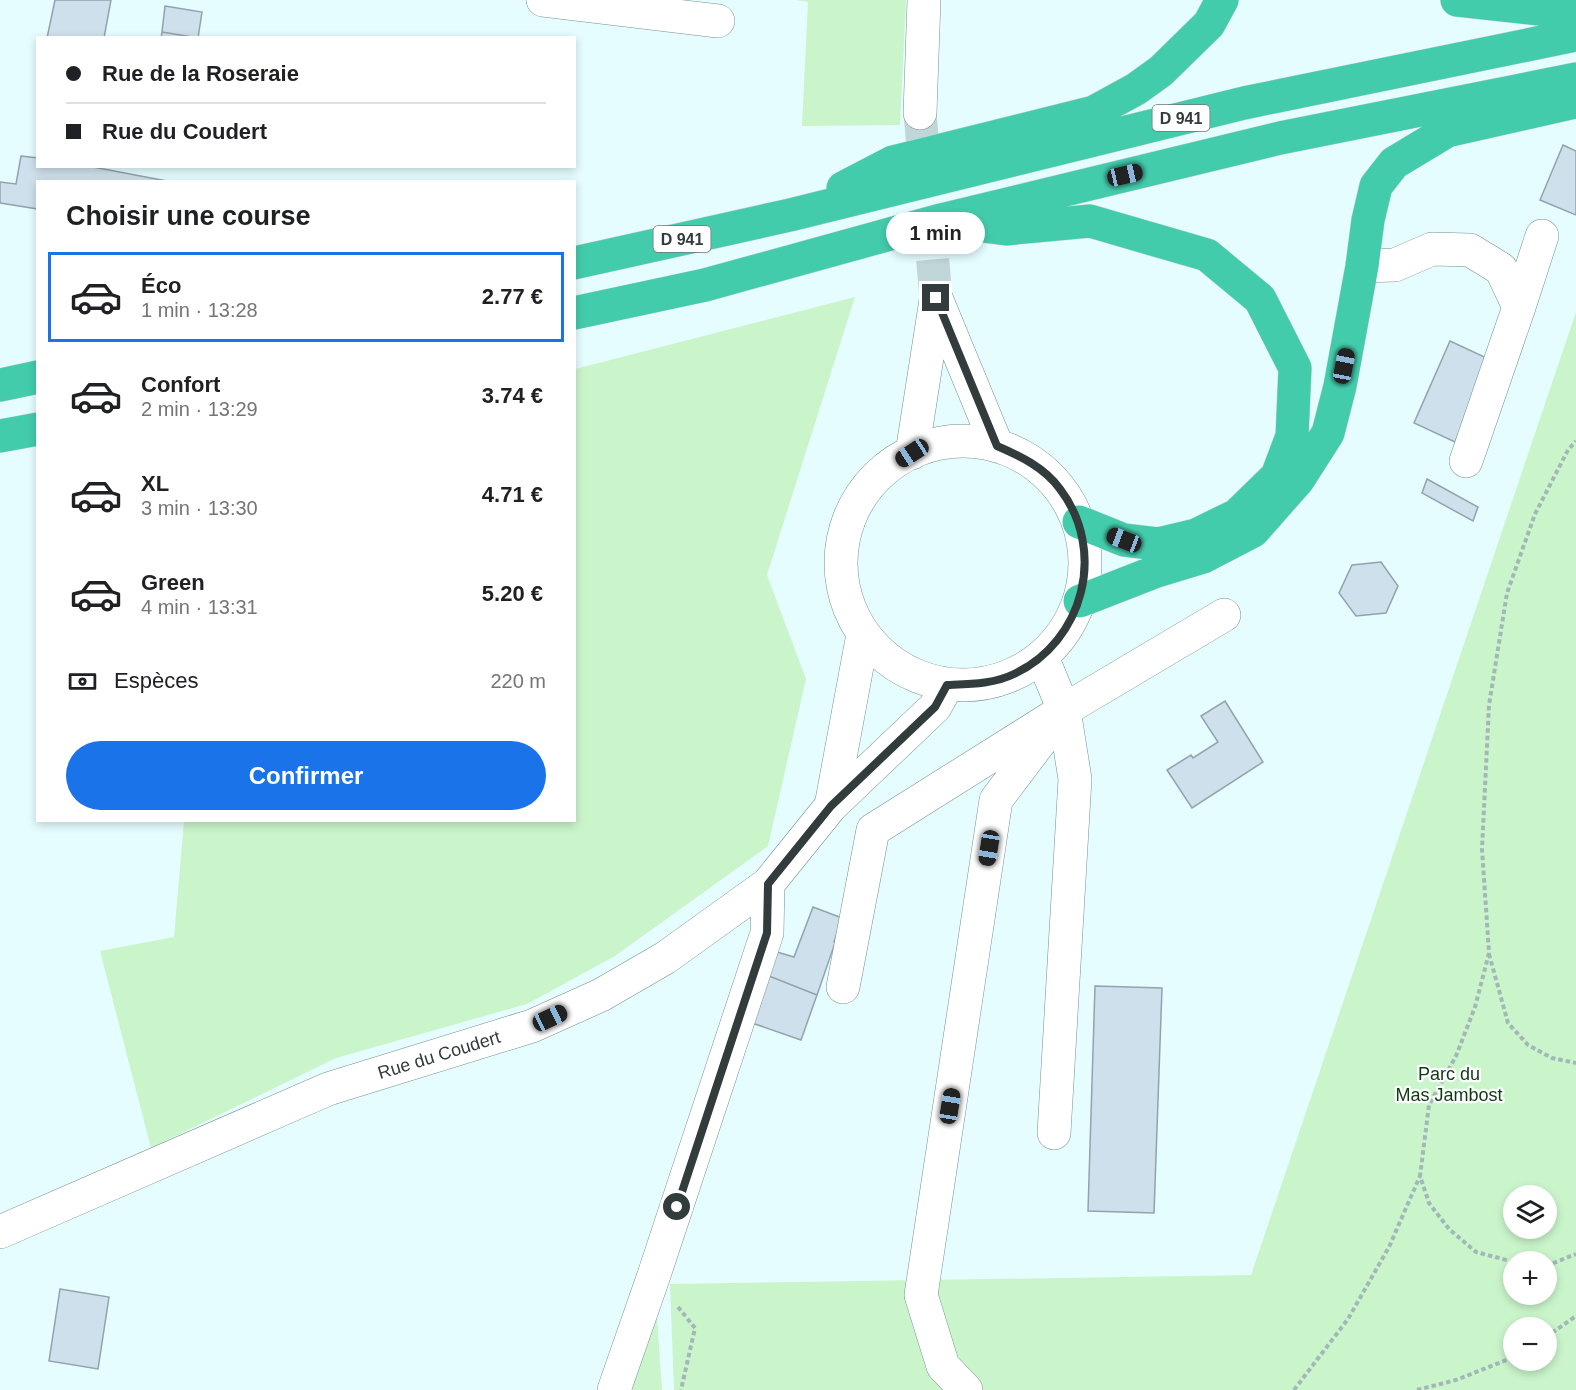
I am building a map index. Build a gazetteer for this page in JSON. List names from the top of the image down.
{
  "streets": {
    "highway": ["D 941"],
    "street": ["Rue du Coudert"]
  },
  "parks": ["Parc du Mas Jambost"],
  "page": {
    "banner": ["Rue de la Roseraie", "Rue du Coudert"],
    "heading": "Choisir une course",
    "bubble": "1 min",
    "list": [
      {
        "name": "Éco",
        "note": "1 min · 13:28",
        "value": "2.77 €"
      },
      {
        "name": "Confort",
        "note": "2 min · 13:29",
        "value": "3.74 €"
      },
      {
        "name": "XL",
        "note": "3 min · 13:30",
        "value": "4.71 €"
      },
      {
        "name": "Green",
        "note": "4 min · 13:31",
        "value": "5.20 €"
      }
    ],
    "pay": ["Espèces", "220 m"],
    "buttons": "Confirmer",
    "map_buttons": ["+", "−"]
  }
}
